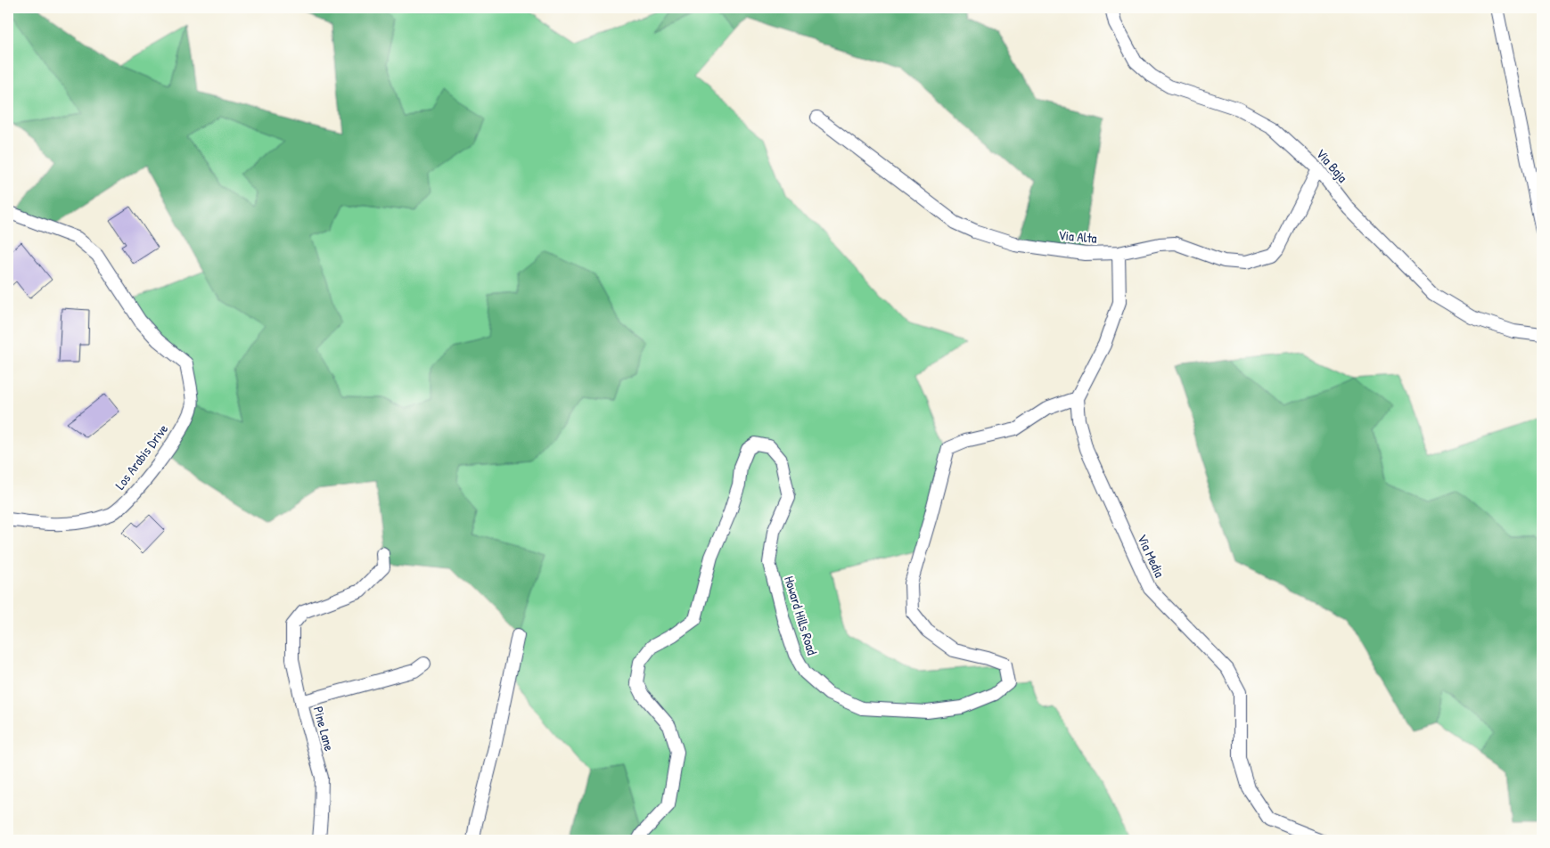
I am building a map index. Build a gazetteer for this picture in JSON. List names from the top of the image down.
{
  "streets": {
    "street": [
      "Via Baja",
      "Via Alta",
      "Los Arabis Drive",
      "Via Media",
      "Howard Hills Road",
      "Pine Lane"
    ]
  },
  "crossings": [
    ["Via Baja", "Via Alta"],
    ["Via Media", "Howard Hills Road"]
  ]
}
